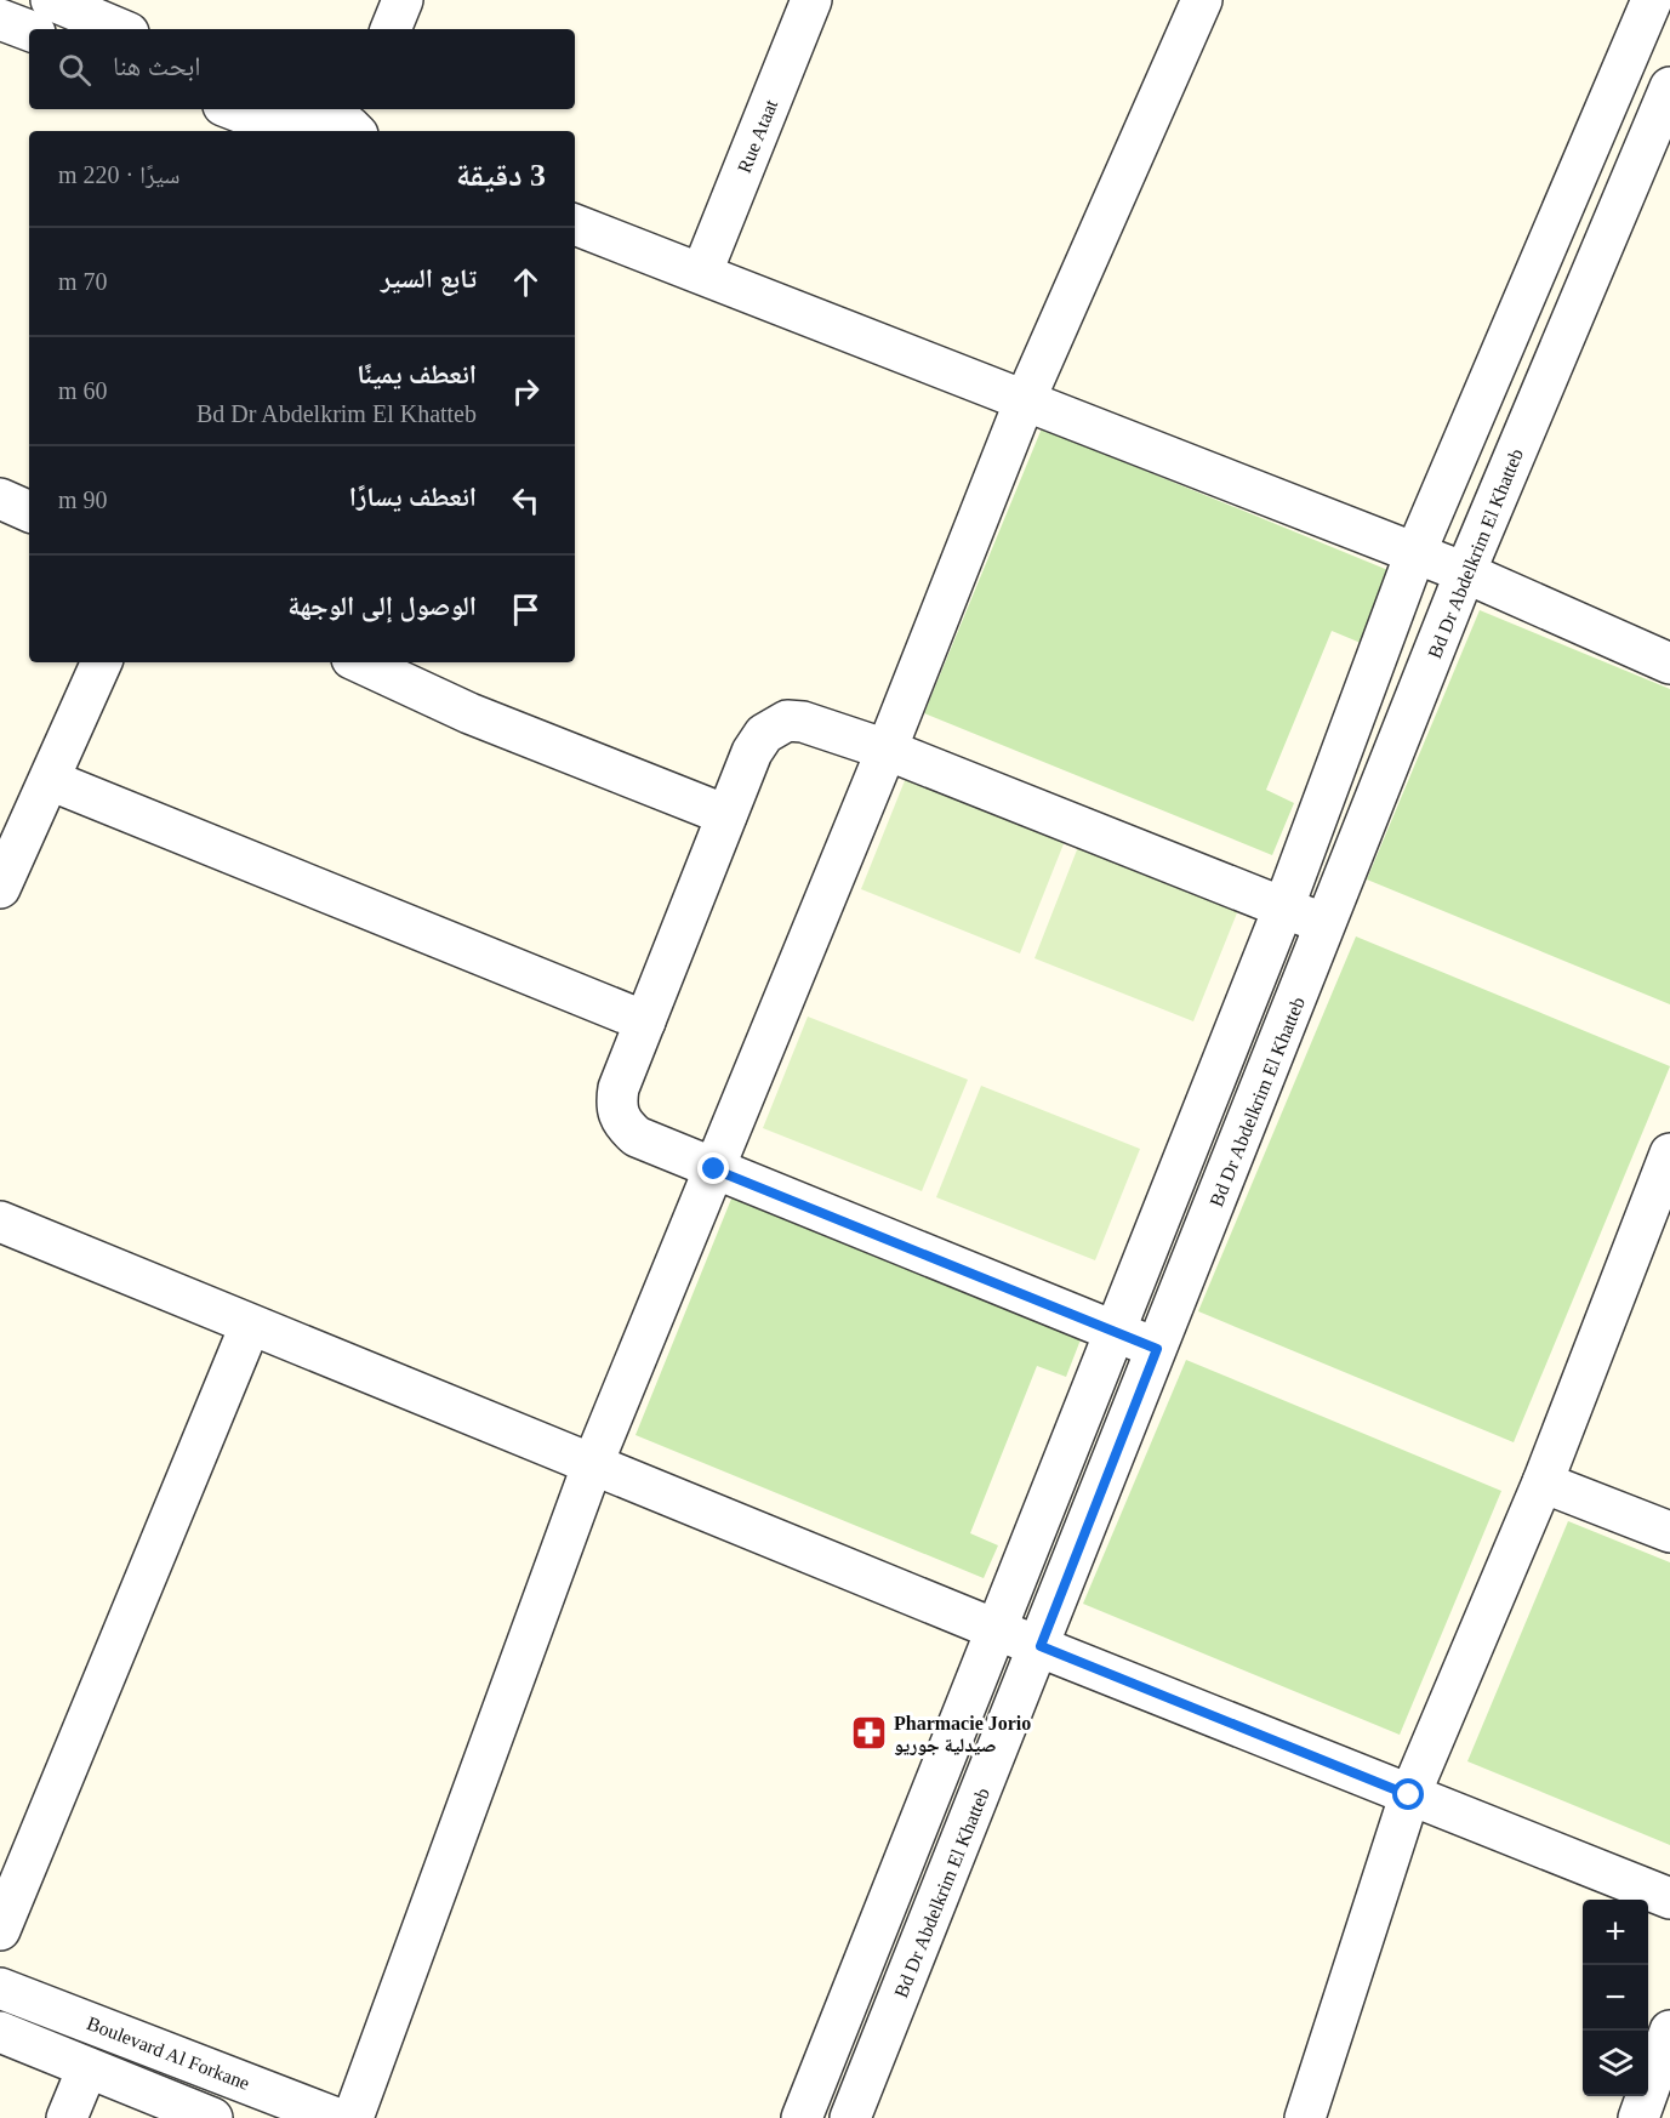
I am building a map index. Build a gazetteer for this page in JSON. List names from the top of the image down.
{
  "streets": {
    "street": ["Rue Ataat", "Bd Dr Abdelkrim El Khatteb", "Boulevard Al Forkane"]
  },
  "places": {
    "pharmacy": ["Pharmacie Jorio صيدلية جوريو"]
  },
  "page": {
    "search": "ابحث هنا",
    "heading": ["3 دقيقة", "سيرًا · 220 m"],
    "list": [
      ["تابع السير", "70 m"],
      ["انعطف يمينًا", "Bd Dr Abdelkrim El Khatteb", "60 m"],
      ["انعطف يسارًا", "90 m"],
      "الوصول إلى الوجهة"
    ],
    "map_buttons": ["+", "−"]
  }
}
